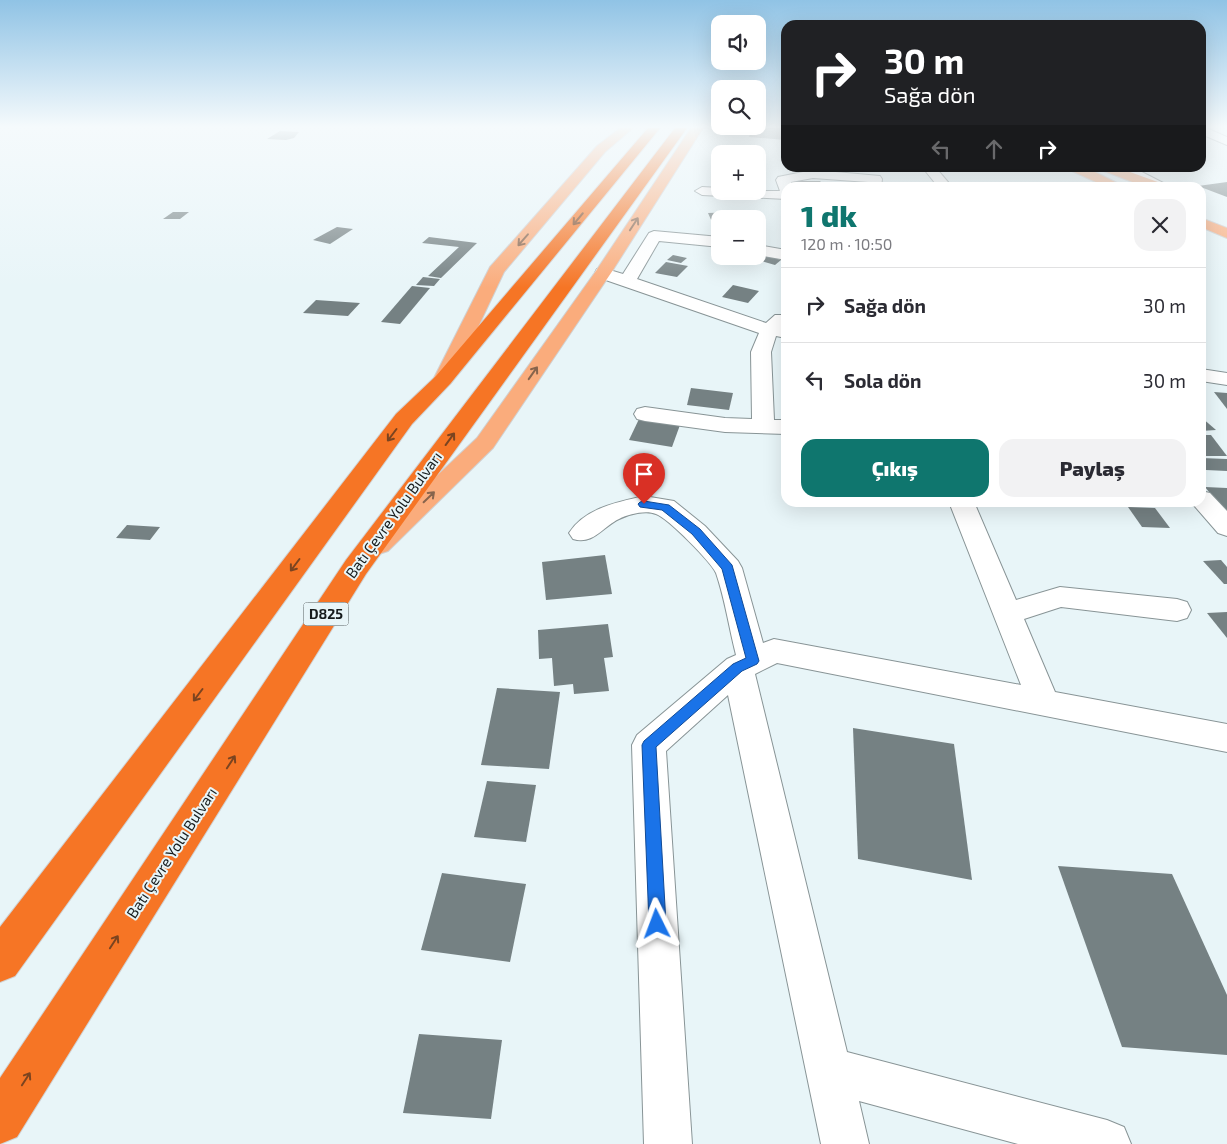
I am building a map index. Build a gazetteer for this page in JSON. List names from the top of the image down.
{
  "streets": {
    "highway": ["Batı Çevre Yolu Bulvarı", "D825"]
  },
  "page": {
    "map_buttons": ["+", "−"],
    "turn": ["30 m", "Sağa dön"],
    "heading": ["1 dk", "120 m · 10:50"],
    "list": [
      {
        "name": "Sağa dön",
        "value": "30 m"
      },
      {
        "name": "Sola dön",
        "value": "30 m"
      }
    ],
    "buttons": ["Çıkış", "Paylaş"]
  }
}
